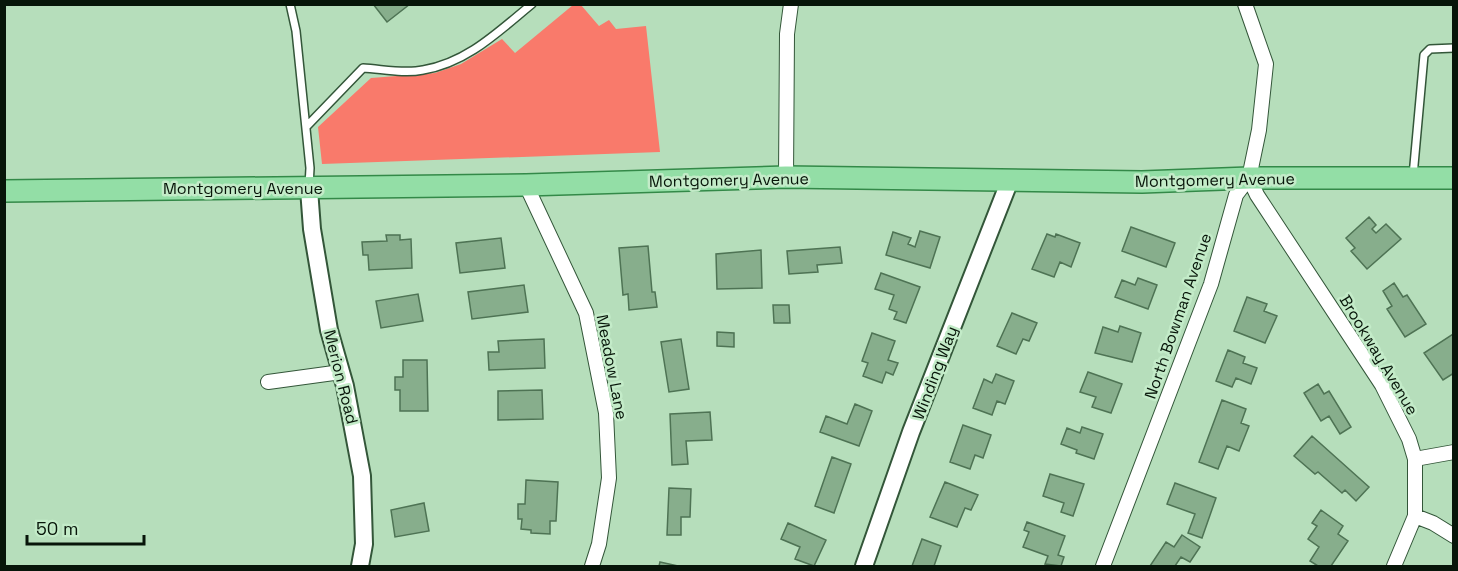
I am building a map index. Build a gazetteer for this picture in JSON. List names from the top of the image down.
{
  "streets": {
    "main road": ["Montgomery Avenue"],
    "street": [
      "North Bowman Avenue",
      "Brookway Avenue",
      "Meadow Lane",
      "Winding Way",
      "Merion Road"
    ]
  },
  "crossings": [
    ["Montgomery Avenue", "North Bowman Avenue"],
    ["Montgomery Avenue", "Brookway Avenue"],
    ["Montgomery Avenue", "Meadow Lane"],
    ["Montgomery Avenue", "Winding Way"],
    ["Montgomery Avenue", "Merion Road"],
    ["North Bowman Avenue", "Brookway Avenue"]
  ],
  "scale_bar": "50 m"
}
